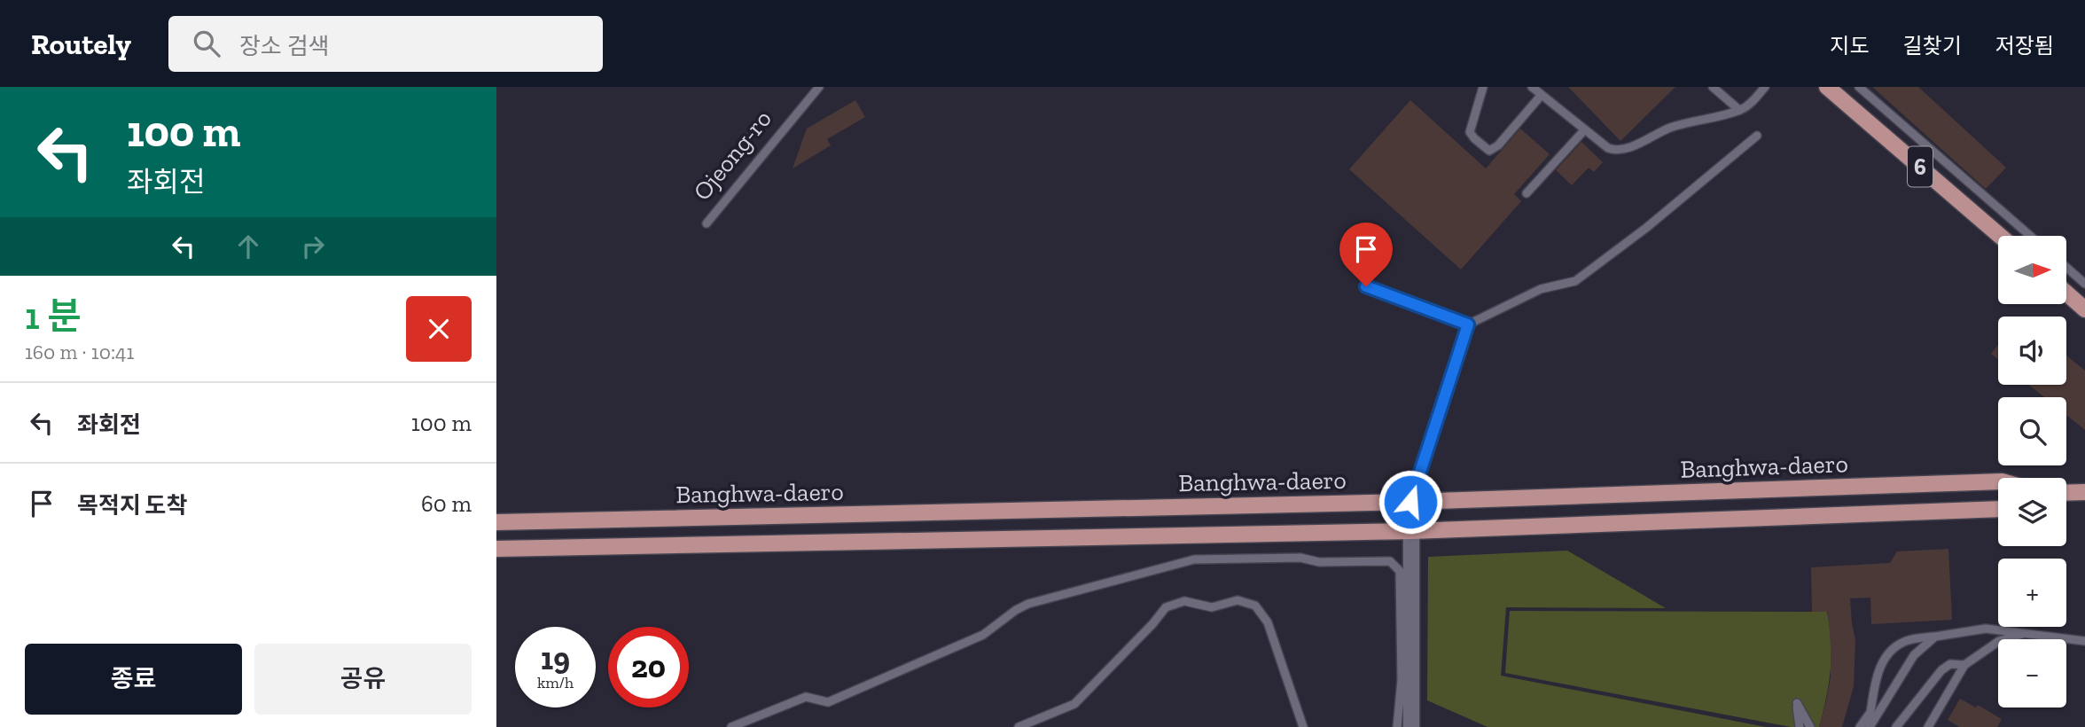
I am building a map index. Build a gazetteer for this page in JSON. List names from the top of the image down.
{
  "streets": {
    "main road": ["6", "Banghwa-daero"],
    "lane": ["Ojeong-ro"]
  },
  "north": "right",
  "page": {
    "header": "Routely",
    "search": "장소 검색",
    "nav": ["지도", "길찾기", "저장됨"],
    "turn": ["100 m", "좌회전"],
    "map_buttons": ["+", "−"],
    "heading": ["1 분", "160 m · 10:41"],
    "list": [
      {
        "name": "좌회전",
        "value": "100 m"
      },
      {
        "name": "목적지 도착",
        "value": "60 m"
      }
    ],
    "speed": "19 km/h",
    "limit": "20",
    "buttons": ["종료", "공유"]
  }
}
